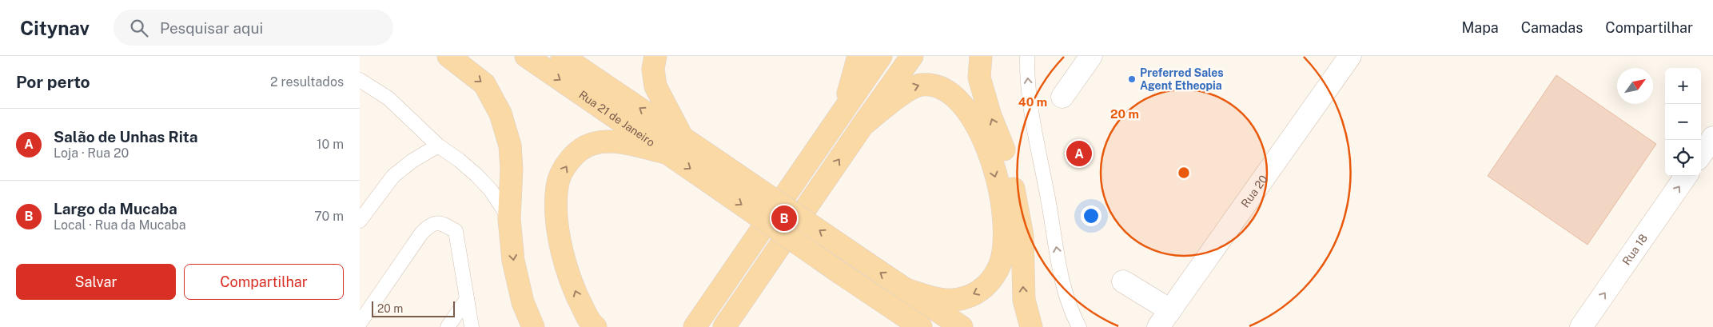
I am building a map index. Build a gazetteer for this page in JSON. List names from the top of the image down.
{
  "streets": {
    "main road": ["Rua 21 de Janeiro"],
    "street": ["Rua 20", "Rua 18"]
  },
  "one_way": ["Rua 18"],
  "places": ["Preferred Sales Agent Etheopia"],
  "scale_bar": "20 m",
  "north": "top right",
  "page": {
    "header": "Citynav",
    "search": "Pesquisar aqui",
    "nav": ["Mapa", "Camadas", "Compartilhar"],
    "heading": ["Por perto", "2 resultados"],
    "map_buttons": ["+", "−"],
    "list": [
      {
        "mark": "A",
        "name": "Salão de Unhas Rita",
        "note": "Loja · Rua 20",
        "value": "10 m"
      },
      {
        "mark": "B",
        "name": "Largo da Mucaba",
        "note": "Local · Rua da Mucaba",
        "value": "70 m"
      }
    ],
    "pins": ["A", "B"],
    "buttons": ["Salvar", "Compartilhar"],
    "scale": "20 m"
  },
  "rings": ["40 m", "20 m"]
}
